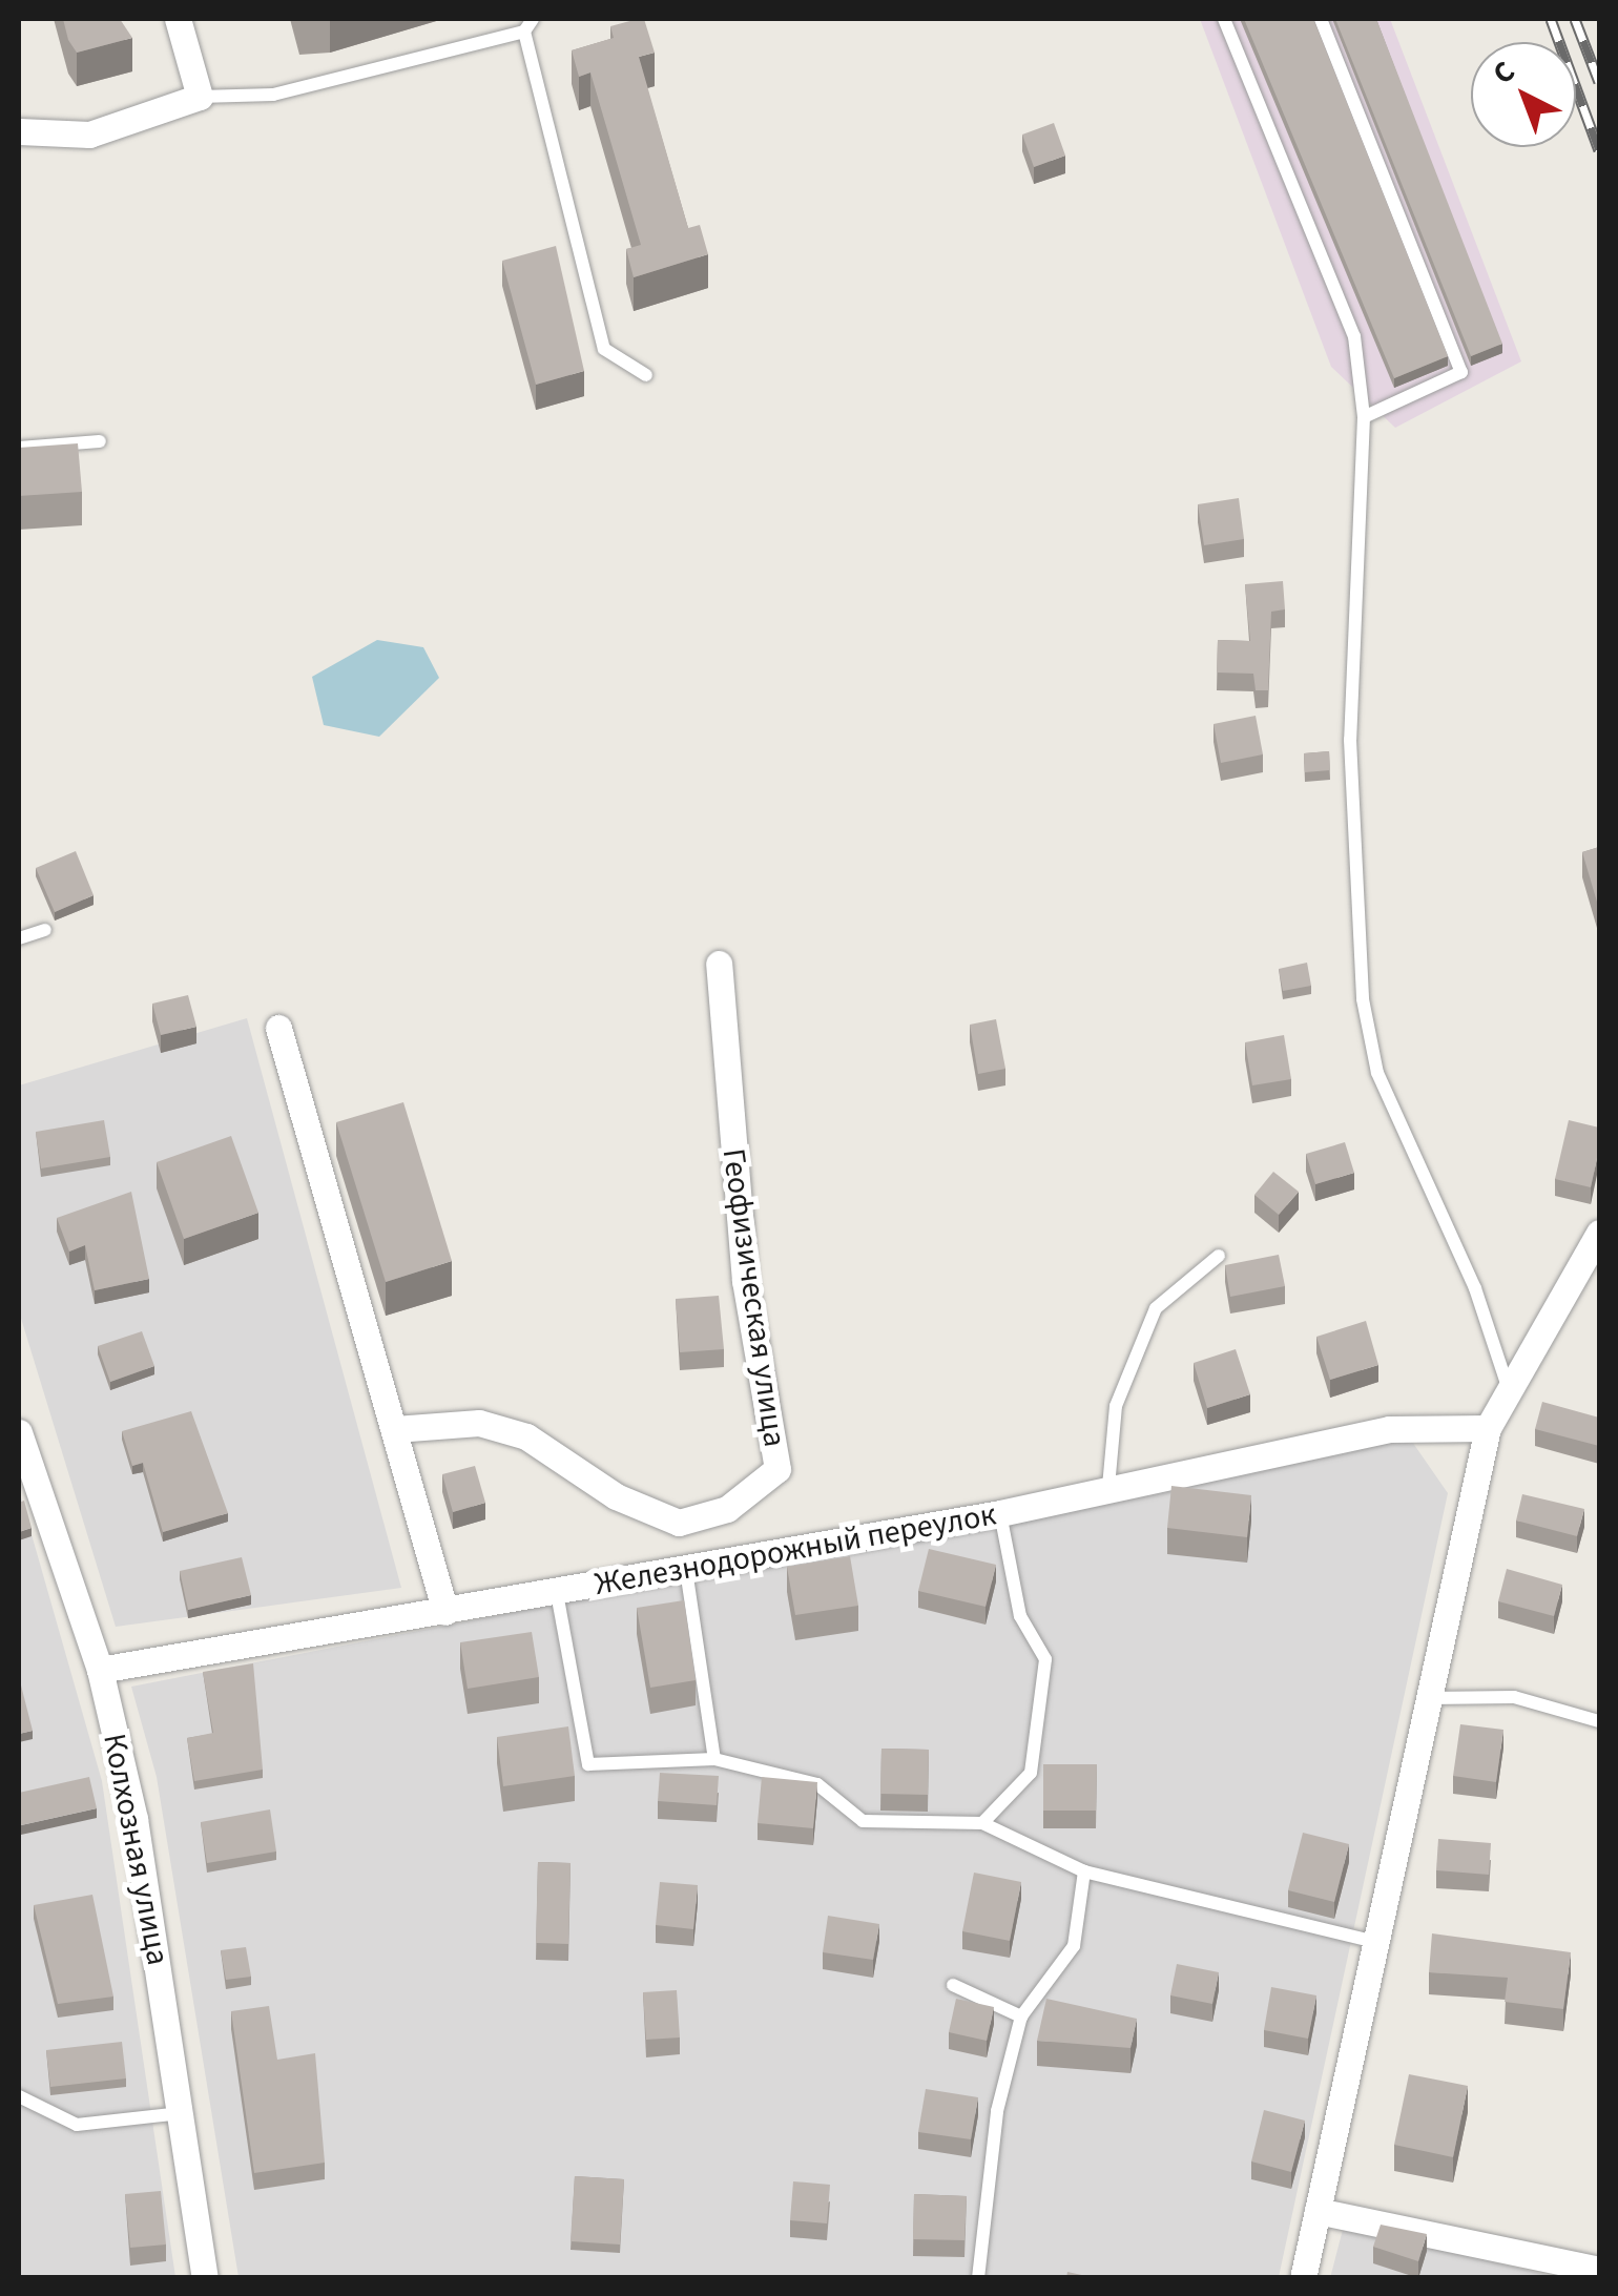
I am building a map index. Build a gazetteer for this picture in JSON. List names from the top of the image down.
{
  "streets": {
    "street": ["Геофизическая улица", "Железнодорожный переулок", "Колхозная улица"]
  },
  "crossings": [
    ["Железнодорожный переулок", "Колхозная улица"]
  ],
  "north": "top left"
}
